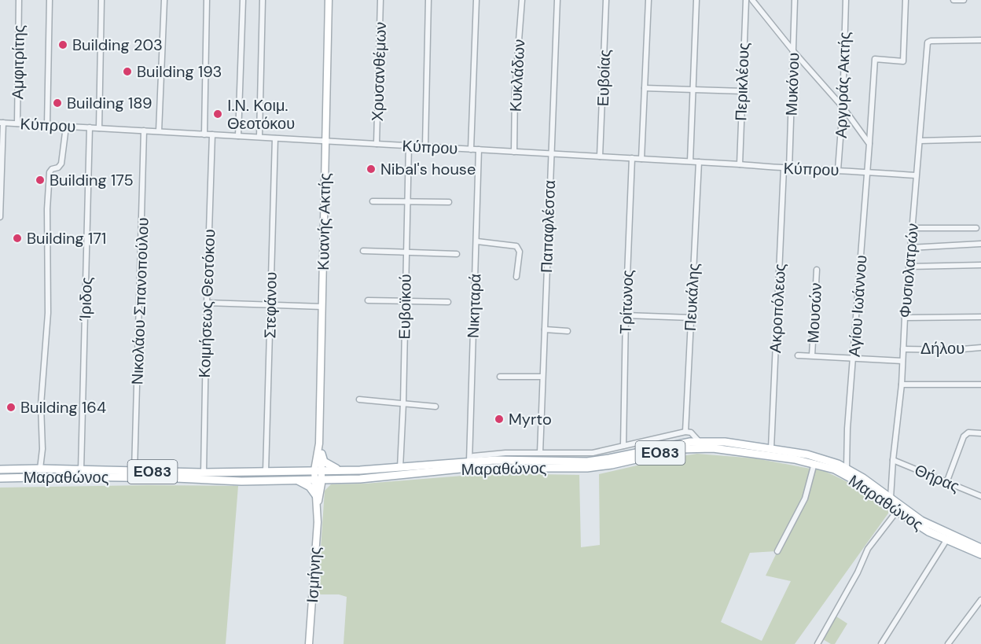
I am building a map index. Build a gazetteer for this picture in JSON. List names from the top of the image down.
{
  "streets": {
    "main road": ["ΕΟ83", "Μαραθώνος"],
    "street": [
      "Αμφιτρίτης",
      "Χρυσανθέμων",
      "Κυκλάδων",
      "Ευβοίας",
      "Περικλέους",
      "Μυκόνου",
      "Αργυράς Ακτής",
      "Κύπρου",
      "Κυανής Ακτής",
      "Παπαφλέσσα",
      "Φυσιολατρών",
      "Πευκάλης",
      "Ίριδος",
      "Νικολάου Σπανοπούλου",
      "Τρίτωνος",
      "Κοιμήσεως Θεοτόκου",
      "Στεφάνου",
      "Νικηταρά",
      "Αγίου Ιωάννου",
      "Ευβοϊκού",
      "Ακροπόλεως",
      "Μουσών",
      "Δήλου",
      "Θήρας",
      "Ισμήνης"
    ]
  },
  "crossings": [
    ["Αμφιτρίτης", "Κύπρου"],
    ["Χρυσανθέμων", "Κύπρου"],
    ["Κυκλάδων", "Κύπρου"],
    ["Ευβοίας", "Κύπρου"],
    ["Περικλέους", "Κύπρου"],
    ["Μυκόνου", "Κύπρου"],
    ["Μυκόνου", "Ακροπόλεως"],
    ["Αργυράς Ακτής", "Κύπρου"],
    ["Κύπρου", "Κυανής Ακτής"],
    ["Κύπρου", "Παπαφλέσσα"],
    ["Κύπρου", "Φυσιολατρών"],
    ["Κύπρου", "Πευκάλης"],
    ["Κύπρου", "Ίριδος"],
    ["Κύπρου", "Νικολάου Σπανοπούλου"],
    ["Κύπρου", "Τρίτωνος"],
    ["Κύπρου", "Κοιμήσεως Θεοτόκου"],
    ["Κύπρου", "Στεφάνου"],
    ["Κύπρου", "Νικηταρά"],
    ["Κύπρου", "Αγίου Ιωάννου"],
    ["Κύπρου", "Ευβοϊκού"],
    ["Κύπρου", "Ακροπόλεως"],
    ["Κυανής Ακτής", "Μαραθώνος"],
    ["Φυσιολατρών", "Μουσών"],
    ["Φυσιολατρών", "Δήλου"],
    ["Φυσιολατρών", "Μαραθώνος"],
    ["Φυσιολατρών", "Θήρας"],
    ["Ίριδος", "Μαραθώνος"],
    ["Νικολάου Σπανοπούλου", "Μαραθώνος"],
    ["Κοιμήσεως Θεοτόκου", "Μαραθώνος"],
    ["Στεφάνου", "Μαραθώνος"],
    ["Νικηταρά", "Μαραθώνος"],
    ["Αγίου Ιωάννου", "Μουσών"],
    ["Αγίου Ιωάννου", "Μαραθώνος"],
    ["Ευβοϊκού", "Μαραθώνος"],
    ["Ακροπόλεως", "Μαραθώνος"]
  ],
  "places": [
    "Building 203",
    "Building 193",
    "Building 189",
    "Ι.Ν. Κοιμ. Θεοτόκου",
    "Nibal's house",
    "Building 175",
    "Building 171",
    "Building 164",
    "Myrto"
  ]
}
